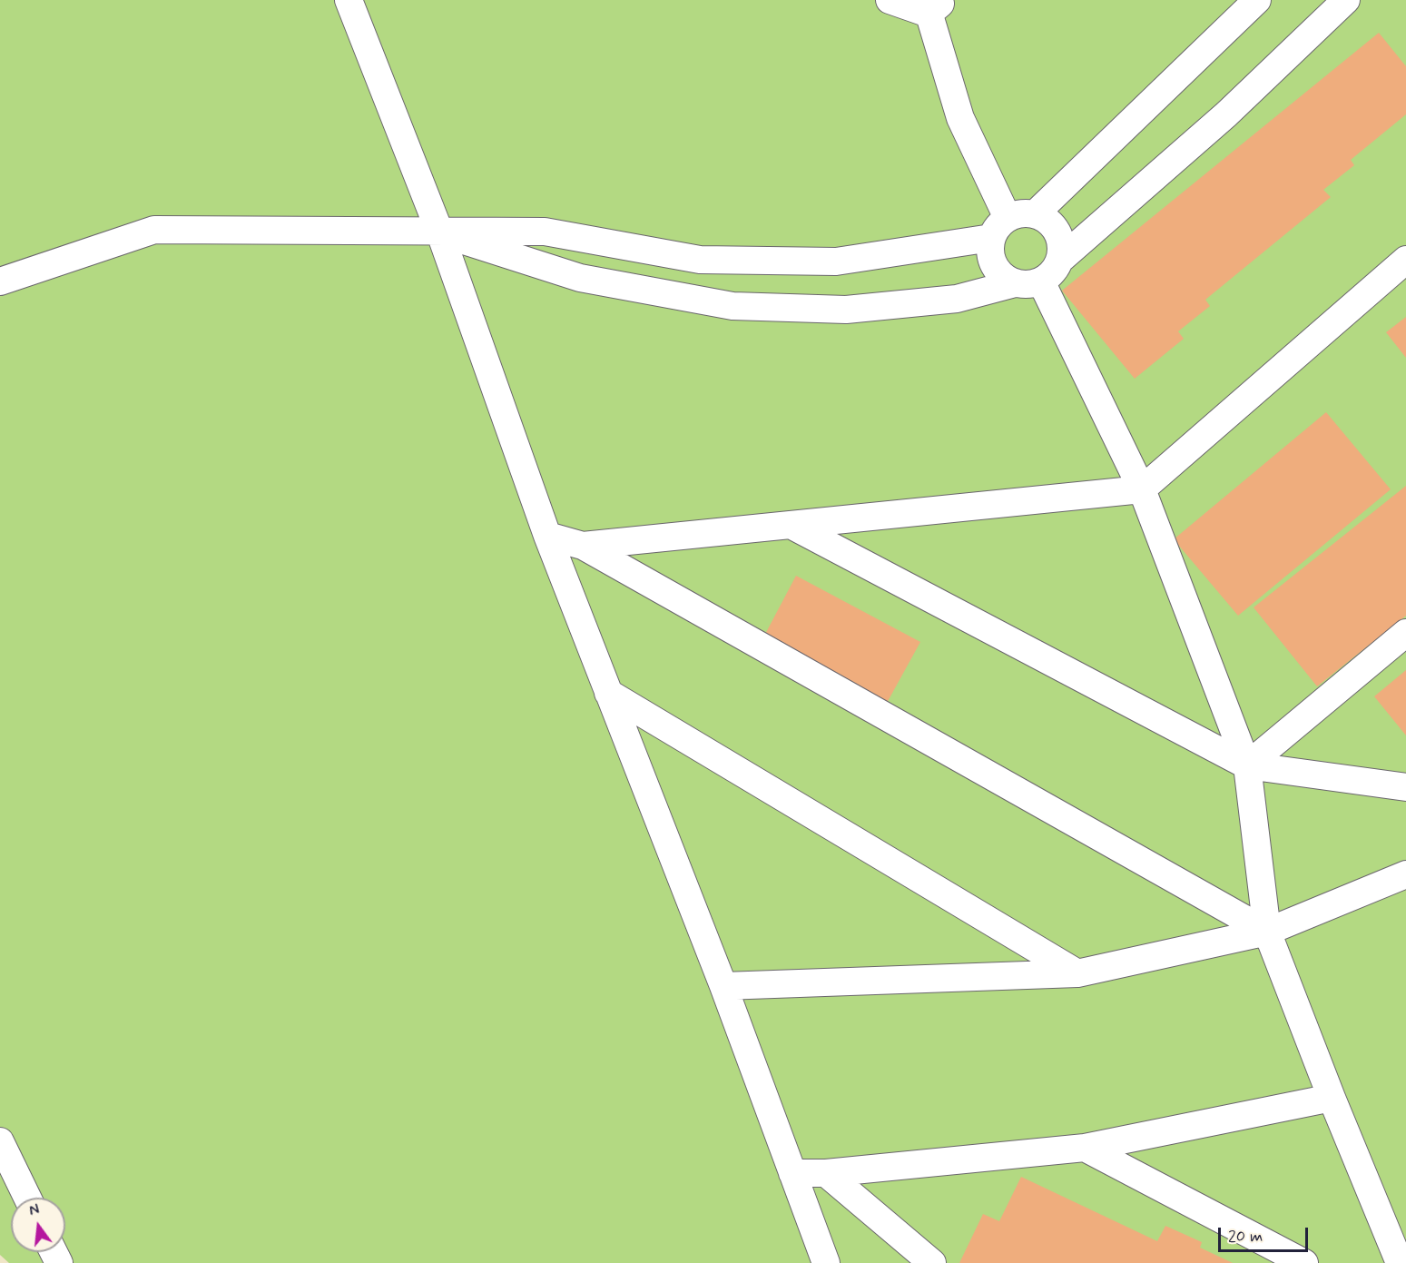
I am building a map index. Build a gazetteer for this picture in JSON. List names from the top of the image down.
{
  "scale_bar": "20 m",
  "north": "top"
}
